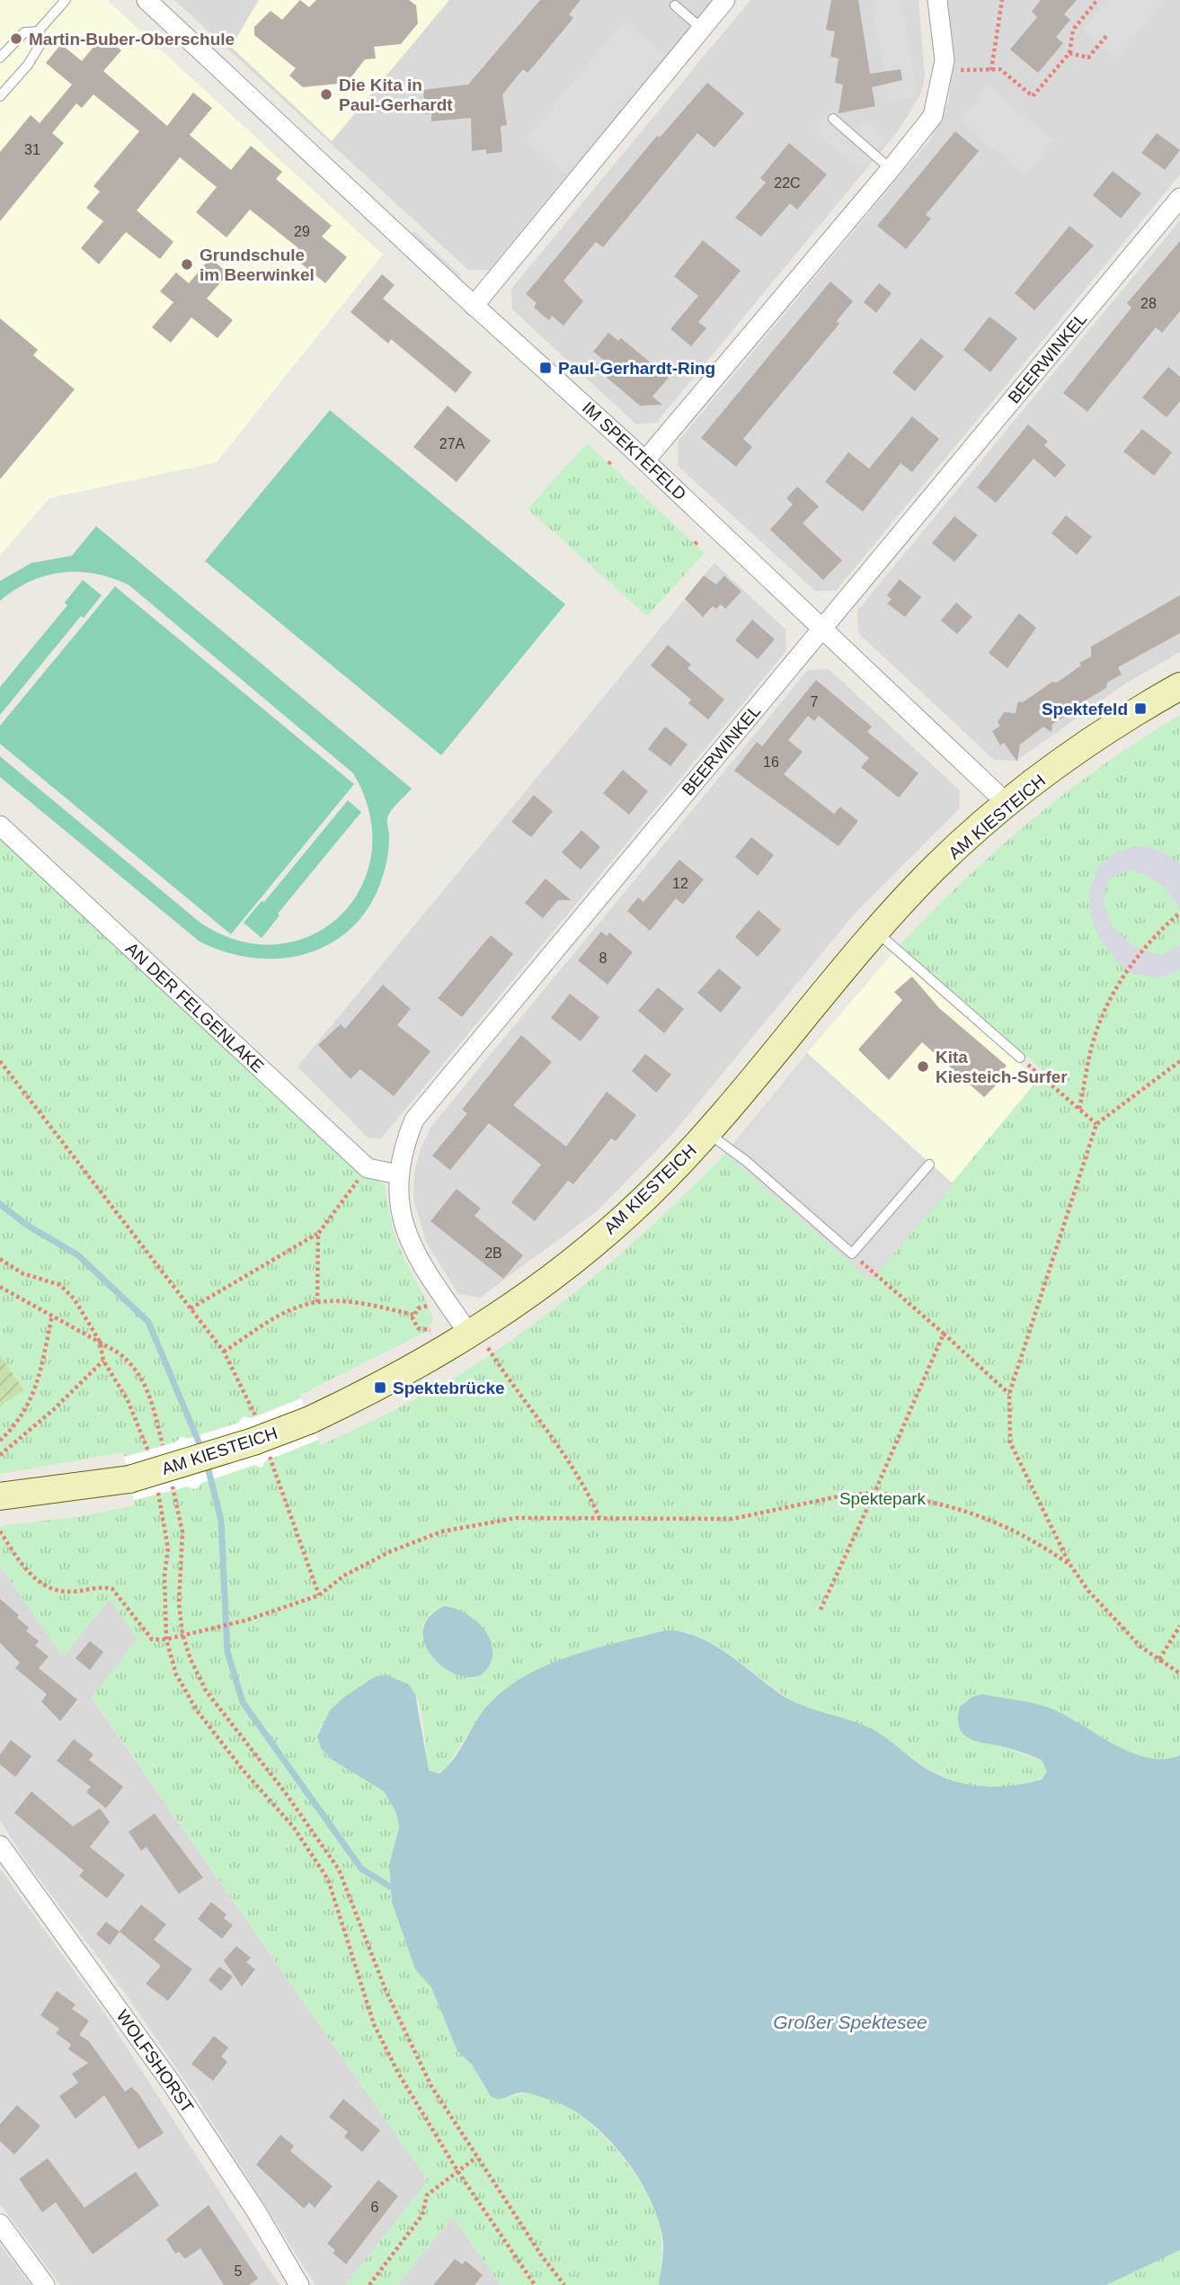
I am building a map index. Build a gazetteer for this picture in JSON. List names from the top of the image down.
{
  "streets": {
    "street": [
      "BEERWINKEL",
      "IM SPEKTEFELD",
      "AM KIESTEICH",
      "AN DER FELGENLAKE",
      "WOLFSHORST"
    ]
  },
  "crossings": [
    ["BEERWINKEL", "IM SPEKTEFELD"],
    ["BEERWINKEL", "AM KIESTEICH"],
    ["BEERWINKEL", "AN DER FELGENLAKE"],
    ["IM SPEKTEFELD", "AM KIESTEICH"]
  ],
  "water": ["Großer Spektesee"],
  "parks": ["Spektepark"],
  "places": {
    "other": [
      "Martin-Buber-Oberschule",
      "Die Kita in Paul-Gerhardt",
      "Grundschule im Beerwinkel",
      "Kita Kiesteich-Surfer"
    ],
    "transit": ["Paul-Gerhardt-Ring", "Spektefeld", "Spektebrücke"]
  },
  "house_numbers": [
    "31",
    "22C",
    "29",
    "28",
    "27A",
    "7",
    "16",
    "12",
    "8",
    "2B",
    "6",
    "5"
  ]
}
